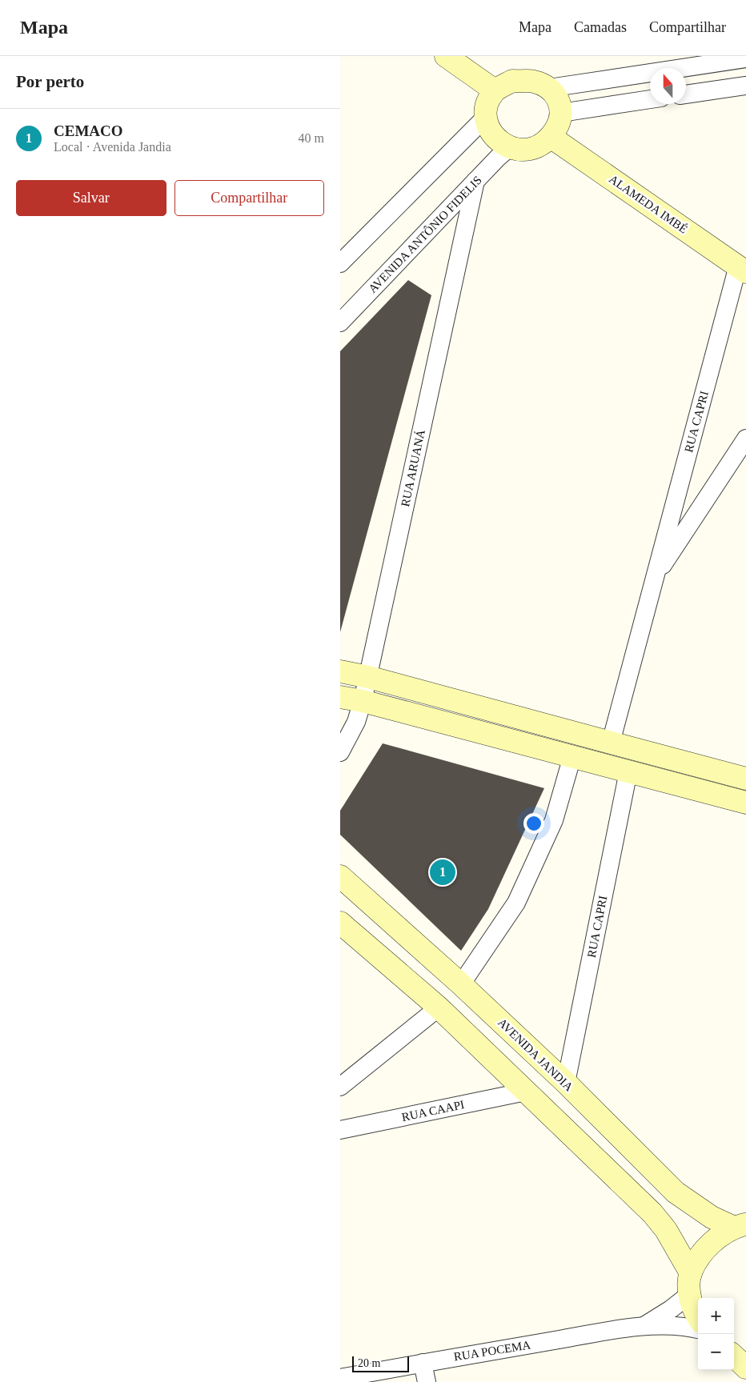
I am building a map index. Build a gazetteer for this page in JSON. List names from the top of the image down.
{
  "streets": {
    "street": [
      "ALAMEDA IMBÉ",
      "AVENIDA ANTÔNIO FIDELIS",
      "RUA CAPRI",
      "RUA ARUANÁ",
      "AVENIDA JANDIA",
      "RUA CAAPI",
      "RUA POCEMA"
    ]
  },
  "crossings": [
    ["ALAMEDA IMBÉ", "AVENIDA ANTÔNIO FIDELIS"],
    ["ALAMEDA IMBÉ", "RUA CAPRI"],
    ["AVENIDA ANTÔNIO FIDELIS", "RUA ARUANÁ"],
    ["RUA CAPRI", "AVENIDA JANDIA"]
  ],
  "scale_bar": "20 m",
  "north": "top",
  "page": {
    "header": "Mapa",
    "nav": ["Mapa", "Camadas", "Compartilhar"],
    "heading": "Por perto",
    "list": [
      {
        "mark": "1",
        "name": "CEMACO",
        "note": "Local · Avenida Jandia",
        "value": "40 m"
      }
    ],
    "buttons": ["Salvar", "Compartilhar"],
    "pins": "1",
    "map_buttons": ["+", "−"],
    "scale": "20 m"
  }
}
